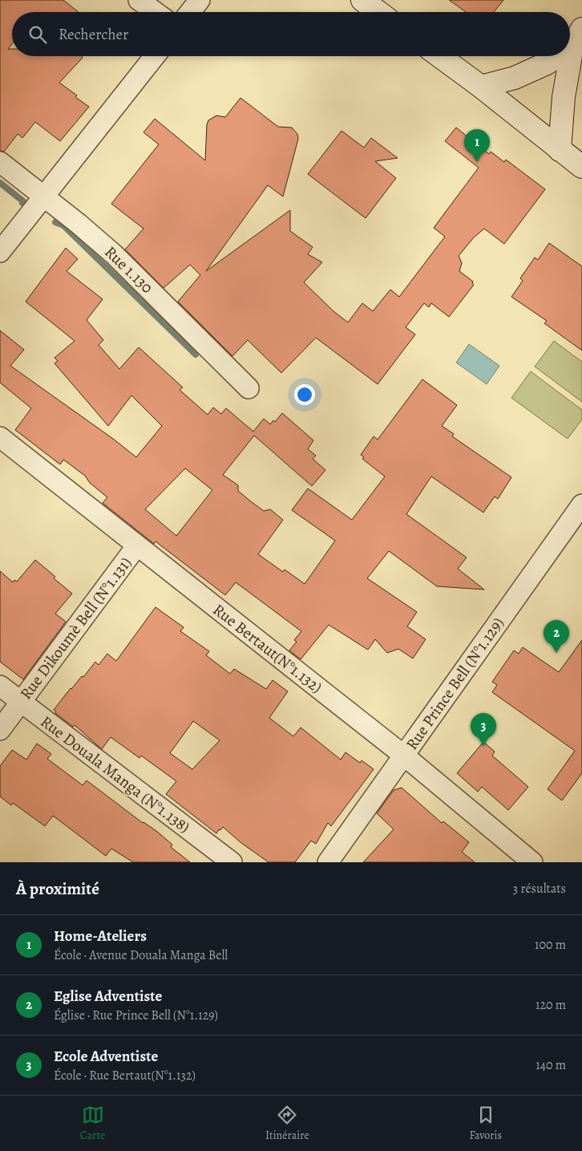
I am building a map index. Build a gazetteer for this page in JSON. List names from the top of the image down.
{
  "streets": {
    "street": [
      "Rue 1.130",
      "Rue Dikoumè Bell (N°1.131)",
      "Rue Bertaut(N°1.132)",
      "Rue Prince Bell (N°1.129)",
      "Rue Douala Manga (N°1.138)"
    ]
  },
  "crossings": [
    ["Rue Dikoumè Bell (N°1.131)", "Rue Bertaut(N°1.132)"],
    ["Rue Dikoumè Bell (N°1.131)", "Rue Douala Manga (N°1.138)"],
    ["Rue Bertaut(N°1.132)", "Rue Prince Bell (N°1.129)"]
  ],
  "page": {
    "search": "Rechercher",
    "pins": ["1", "2", "3"],
    "heading": ["À proximité", "3 résultats"],
    "list": [
      {
        "mark": "1",
        "name": "Home-Ateliers",
        "note": "École · Avenue Douala Manga Bell",
        "value": "100 m"
      },
      {
        "mark": "2",
        "name": "Eglise Adventiste",
        "note": "Église · Rue Prince Bell (N°1.129)",
        "value": "120 m"
      },
      {
        "mark": "3",
        "name": "Ecole Adventiste",
        "note": "École · Rue Bertaut(N°1.132)",
        "value": "140 m"
      }
    ],
    "nav": ["Carte", "Itinéraire", "Favoris"]
  }
}
